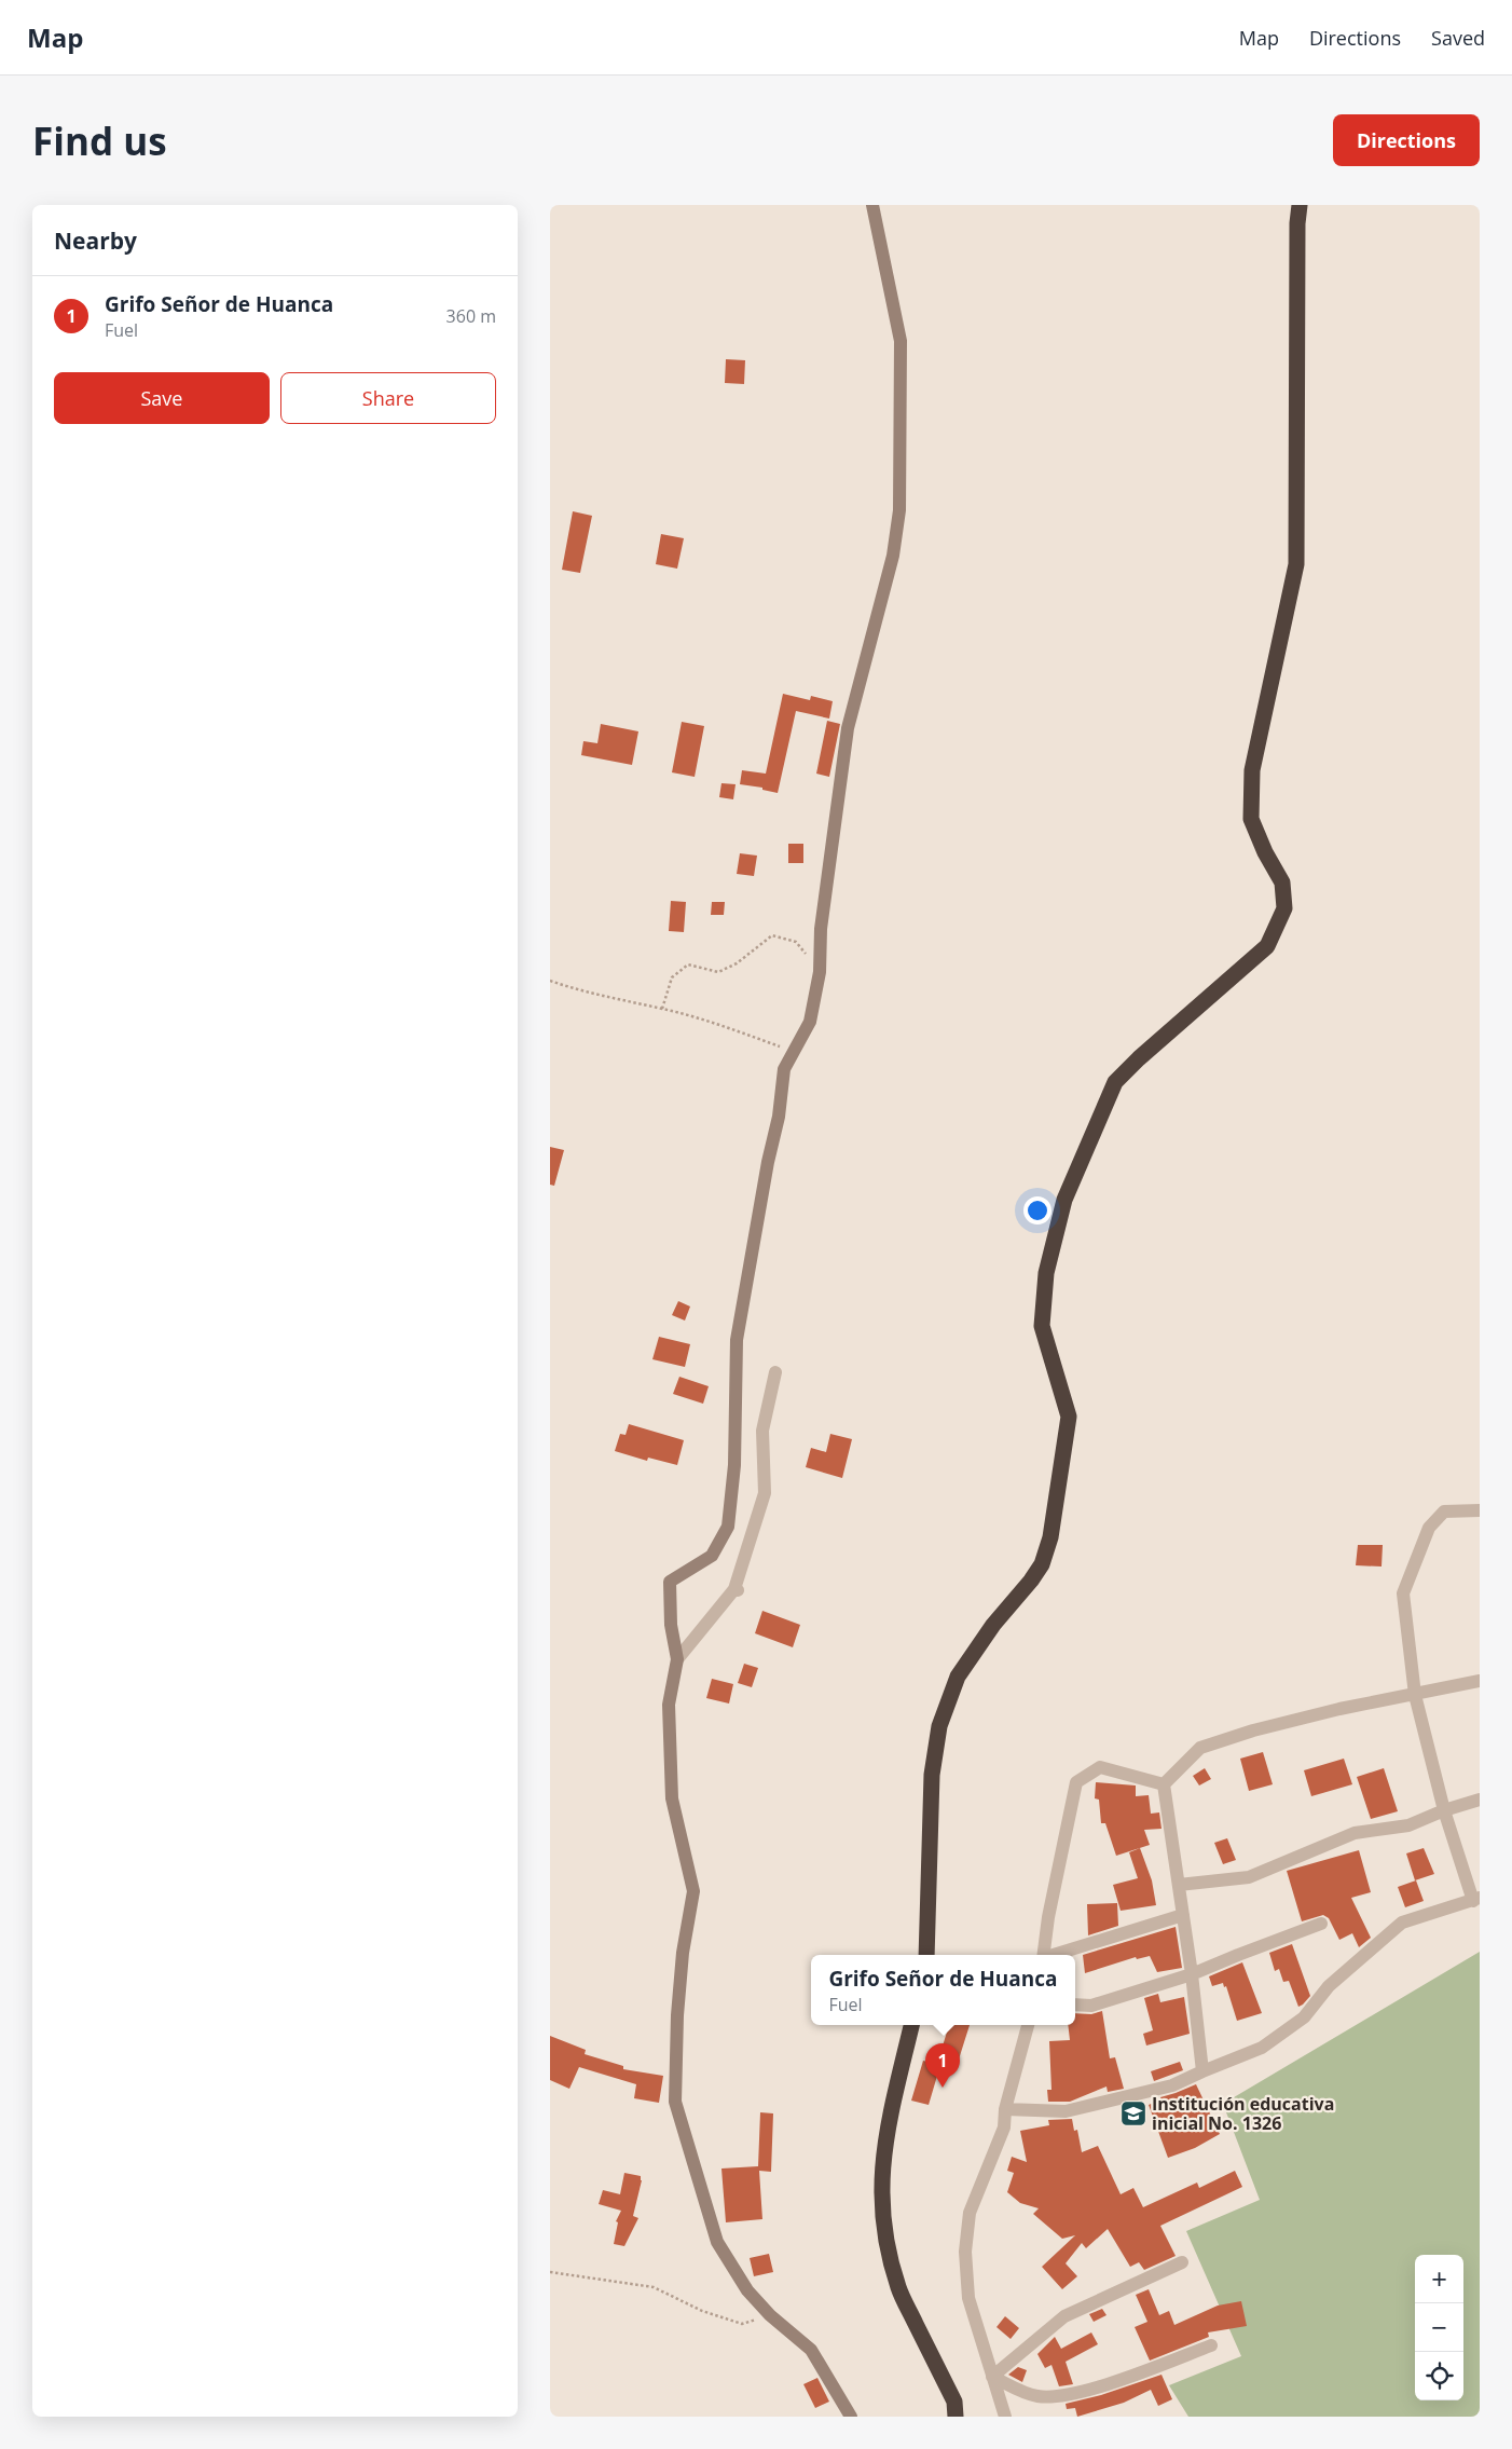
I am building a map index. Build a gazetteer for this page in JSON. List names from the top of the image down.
{
  "places": {
    "school or university": ["Institución educativa inicial No. 1326"]
  },
  "page": {
    "header": "Map",
    "nav": ["Map", "Directions", "Saved"],
    "buttons": [
      "Directions",
      ["Save", "Share"]
    ],
    "title": "Find us",
    "heading": "Nearby",
    "list": [
      {
        "mark": "1",
        "name": "Grifo Señor de Huanca",
        "note": "Fuel",
        "value": "360 m"
      }
    ],
    "popup": ["Grifo Señor de Huanca", "Fuel"],
    "pins": "1",
    "map_buttons": ["+", "−"]
  }
}
